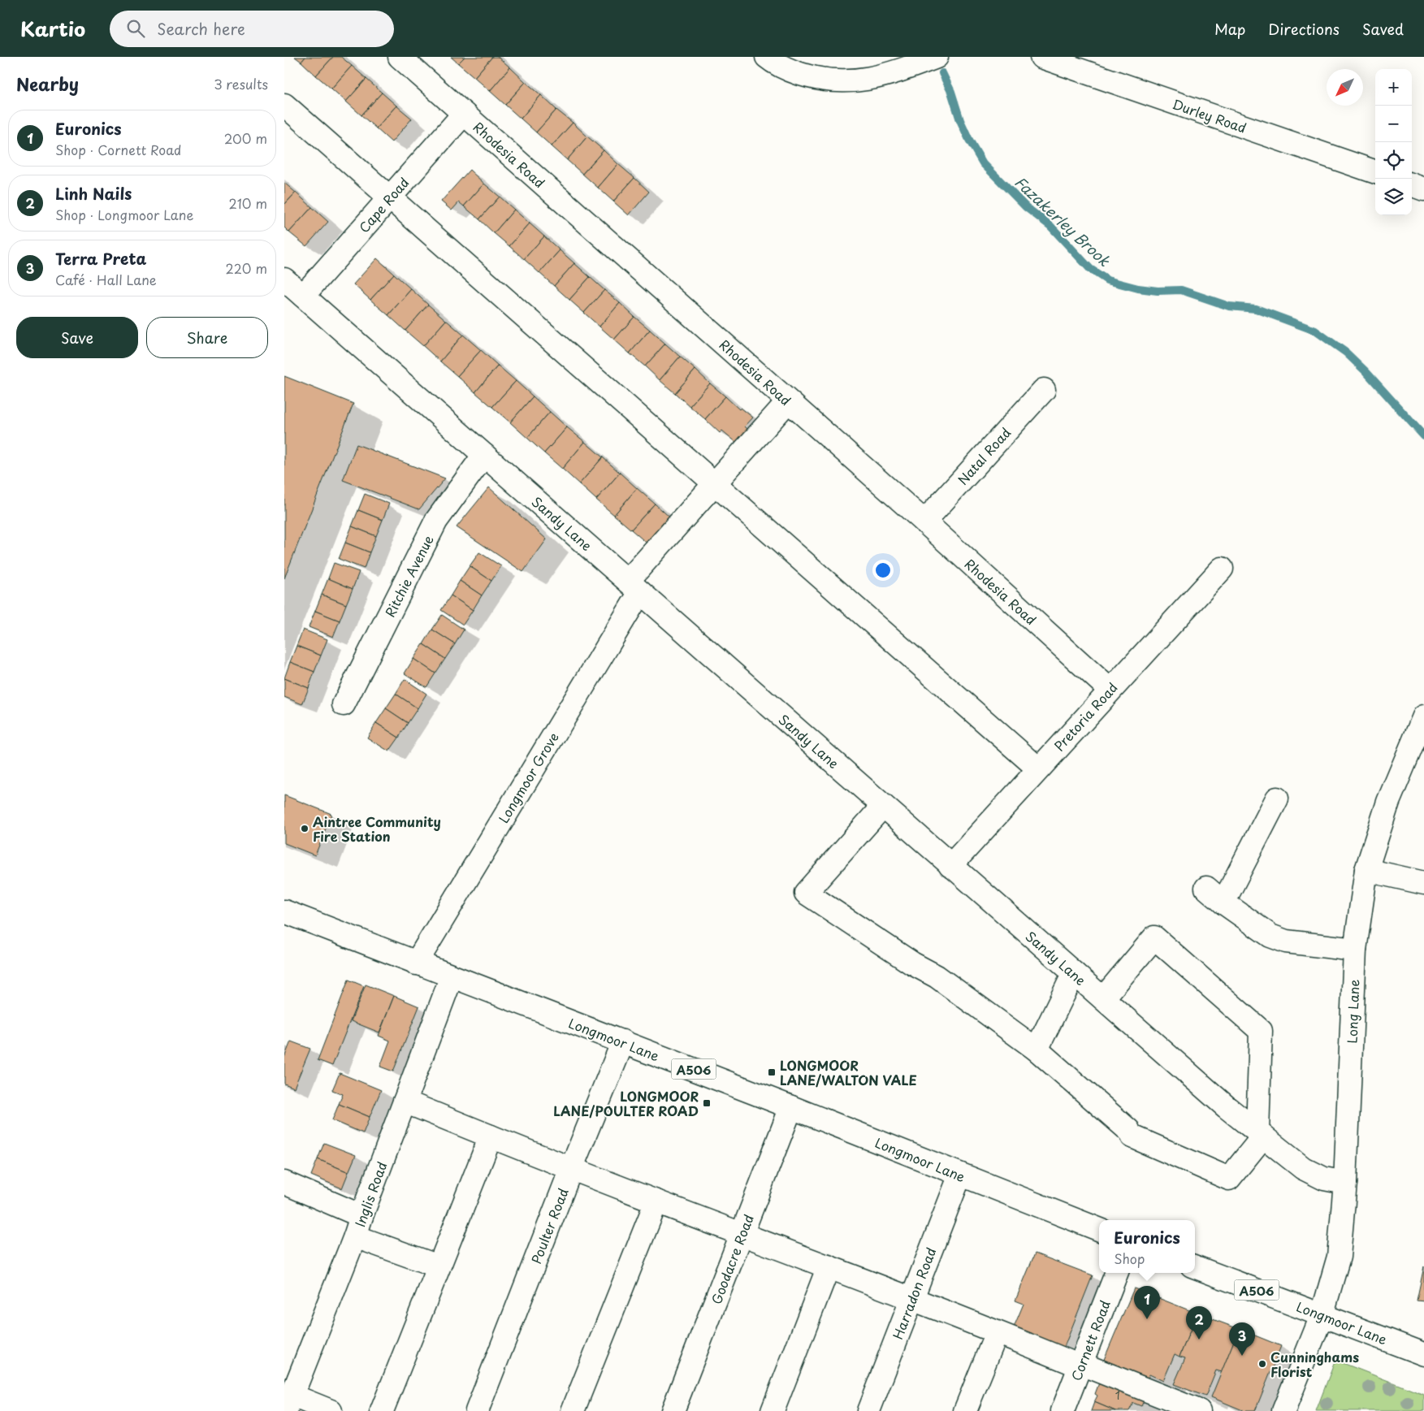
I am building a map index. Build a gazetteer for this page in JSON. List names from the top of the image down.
{
  "streets": {
    "street": [
      "Durley Road",
      "Rhodesia Road",
      "Cape Road",
      "Natal Road",
      "Sandy Lane",
      "Ritchie Avenue",
      "Pretoria Road",
      "Longmoor Grove",
      "Long Lane",
      "Longmoor Lane",
      "A506",
      "Inglis Road",
      "Poulter Road",
      "Goodacre Road",
      "Harradon Road",
      "Cornett Road"
    ]
  },
  "crossings": [
    ["Rhodesia Road", "Cape Road"],
    ["Rhodesia Road", "Natal Road"],
    ["Rhodesia Road", "Pretoria Road"],
    ["Rhodesia Road", "Longmoor Grove"],
    ["Cape Road", "Sandy Lane"],
    ["Sandy Lane", "Ritchie Avenue"],
    ["Sandy Lane", "Pretoria Road"],
    ["Sandy Lane", "Longmoor Grove"],
    ["Sandy Lane", "Long Lane"],
    ["Longmoor Grove", "Longmoor Lane"],
    ["Long Lane", "Longmoor Lane"],
    ["Longmoor Lane", "Inglis Road"],
    ["Longmoor Lane", "Poulter Road"],
    ["Longmoor Lane", "Goodacre Road"],
    ["Longmoor Lane", "Harradon Road"]
  ],
  "water": ["Fazakerley Brook"],
  "places": {
    "other": ["Aintree Community Fire Station", "Cunninghams Florist"],
    "transit": ["LONGMOOR LANE/WALTON VALE", "LONGMOOR LANE/POULTER ROAD"]
  },
  "house_numbers": ["1"],
  "north": "bottom left",
  "page": {
    "header": "Kartio",
    "search": "Search here",
    "nav": ["Map", "Directions", "Saved"],
    "heading": ["Nearby", "3 results"],
    "map_buttons": ["+", "−"],
    "list": [
      {
        "mark": "1",
        "name": "Euronics",
        "note": "Shop · Cornett Road",
        "value": "200 m"
      },
      {
        "mark": "2",
        "name": "Linh Nails",
        "note": "Shop · Longmoor Lane",
        "value": "210 m"
      },
      {
        "mark": "3",
        "name": "Terra Preta",
        "note": "Café · Hall Lane",
        "value": "220 m"
      }
    ],
    "buttons": ["Save", "Share"],
    "popup": ["Euronics", "Shop"],
    "pins": ["1", "2", "3"]
  }
}
